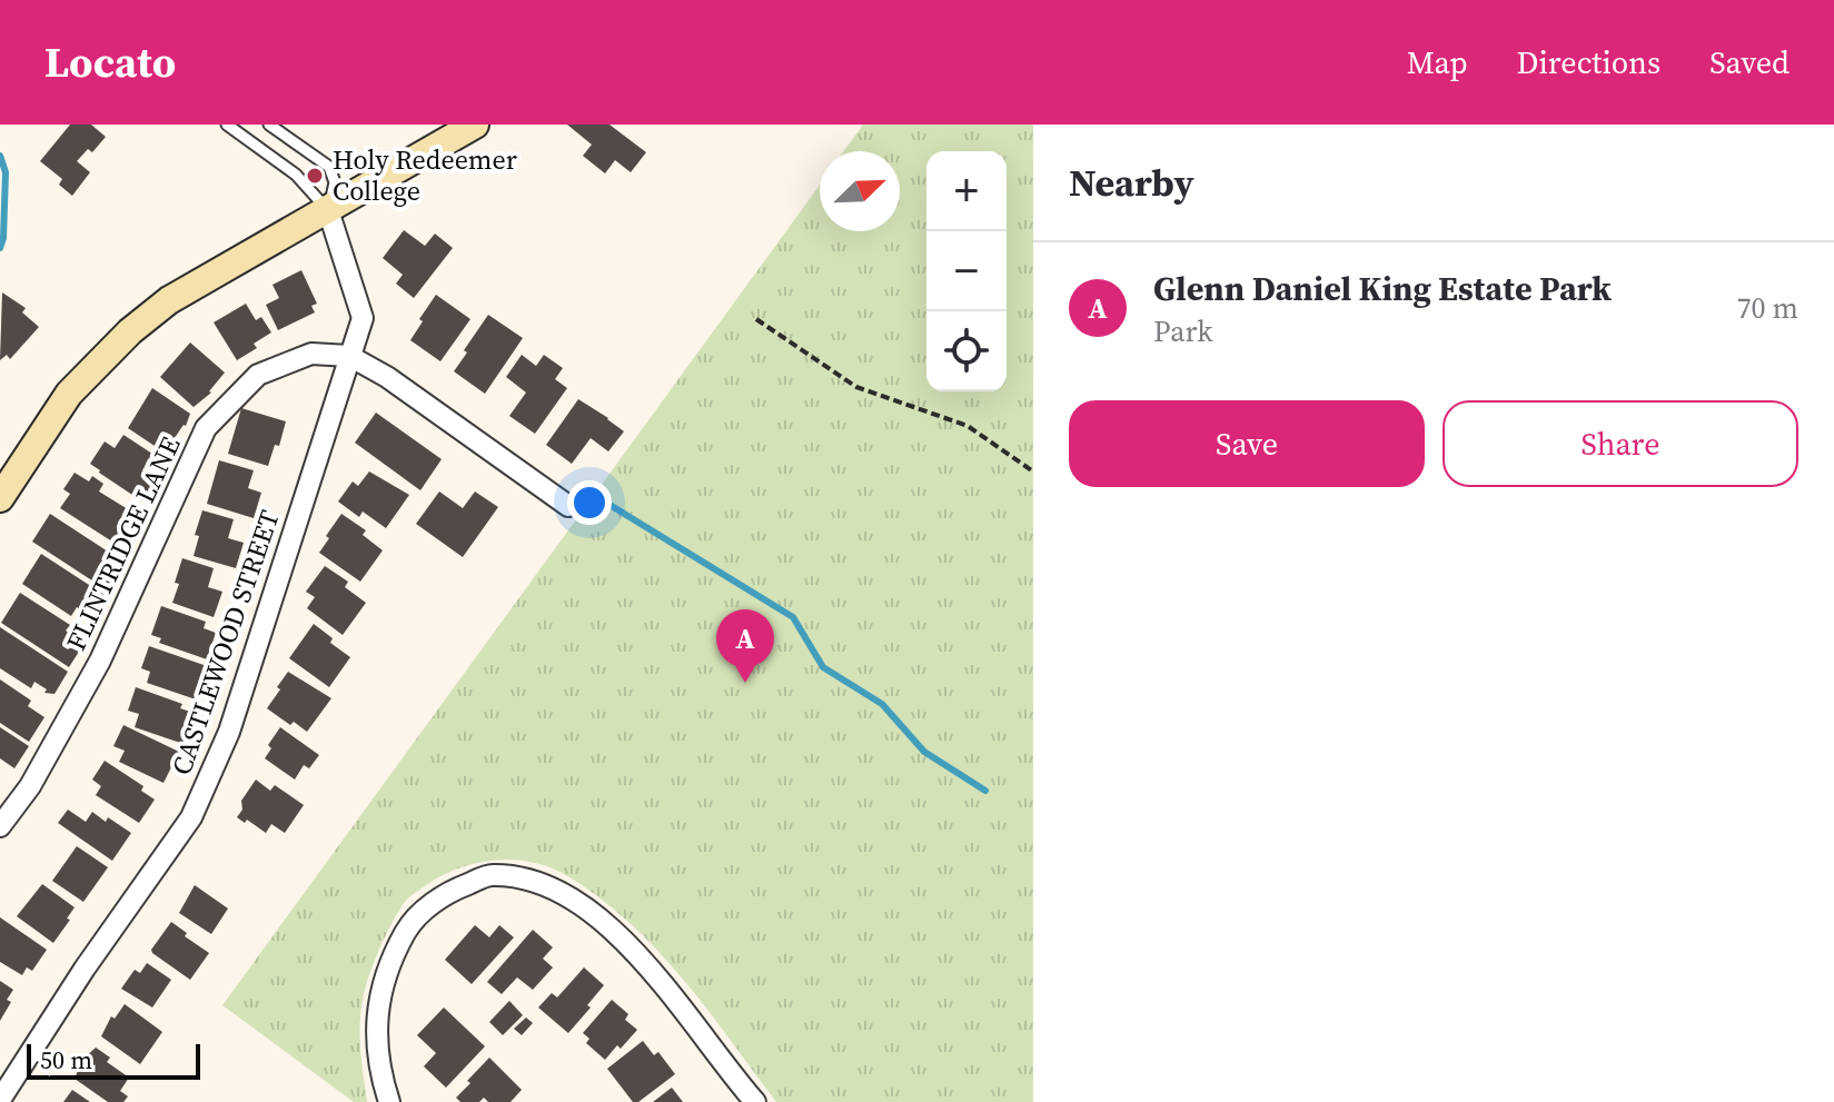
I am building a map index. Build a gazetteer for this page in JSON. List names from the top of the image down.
{
  "streets": {
    "street": ["FLINTRIDGE LANE", "CASTLEWOOD STREET"]
  },
  "crossings": [
    ["FLINTRIDGE LANE", "CASTLEWOOD STREET"]
  ],
  "places": ["Holy Redeemer College"],
  "scale_bar": "50 m",
  "north": "top right",
  "page": {
    "header": "Locato",
    "nav": ["Map", "Directions", "Saved"],
    "heading": "Nearby",
    "map_buttons": ["+", "−"],
    "list": [
      {
        "mark": "A",
        "name": "Glenn Daniel King Estate Park",
        "note": "Park",
        "value": "70 m"
      }
    ],
    "buttons": ["Save", "Share"],
    "pins": "A",
    "scale": "50 m"
  }
}
